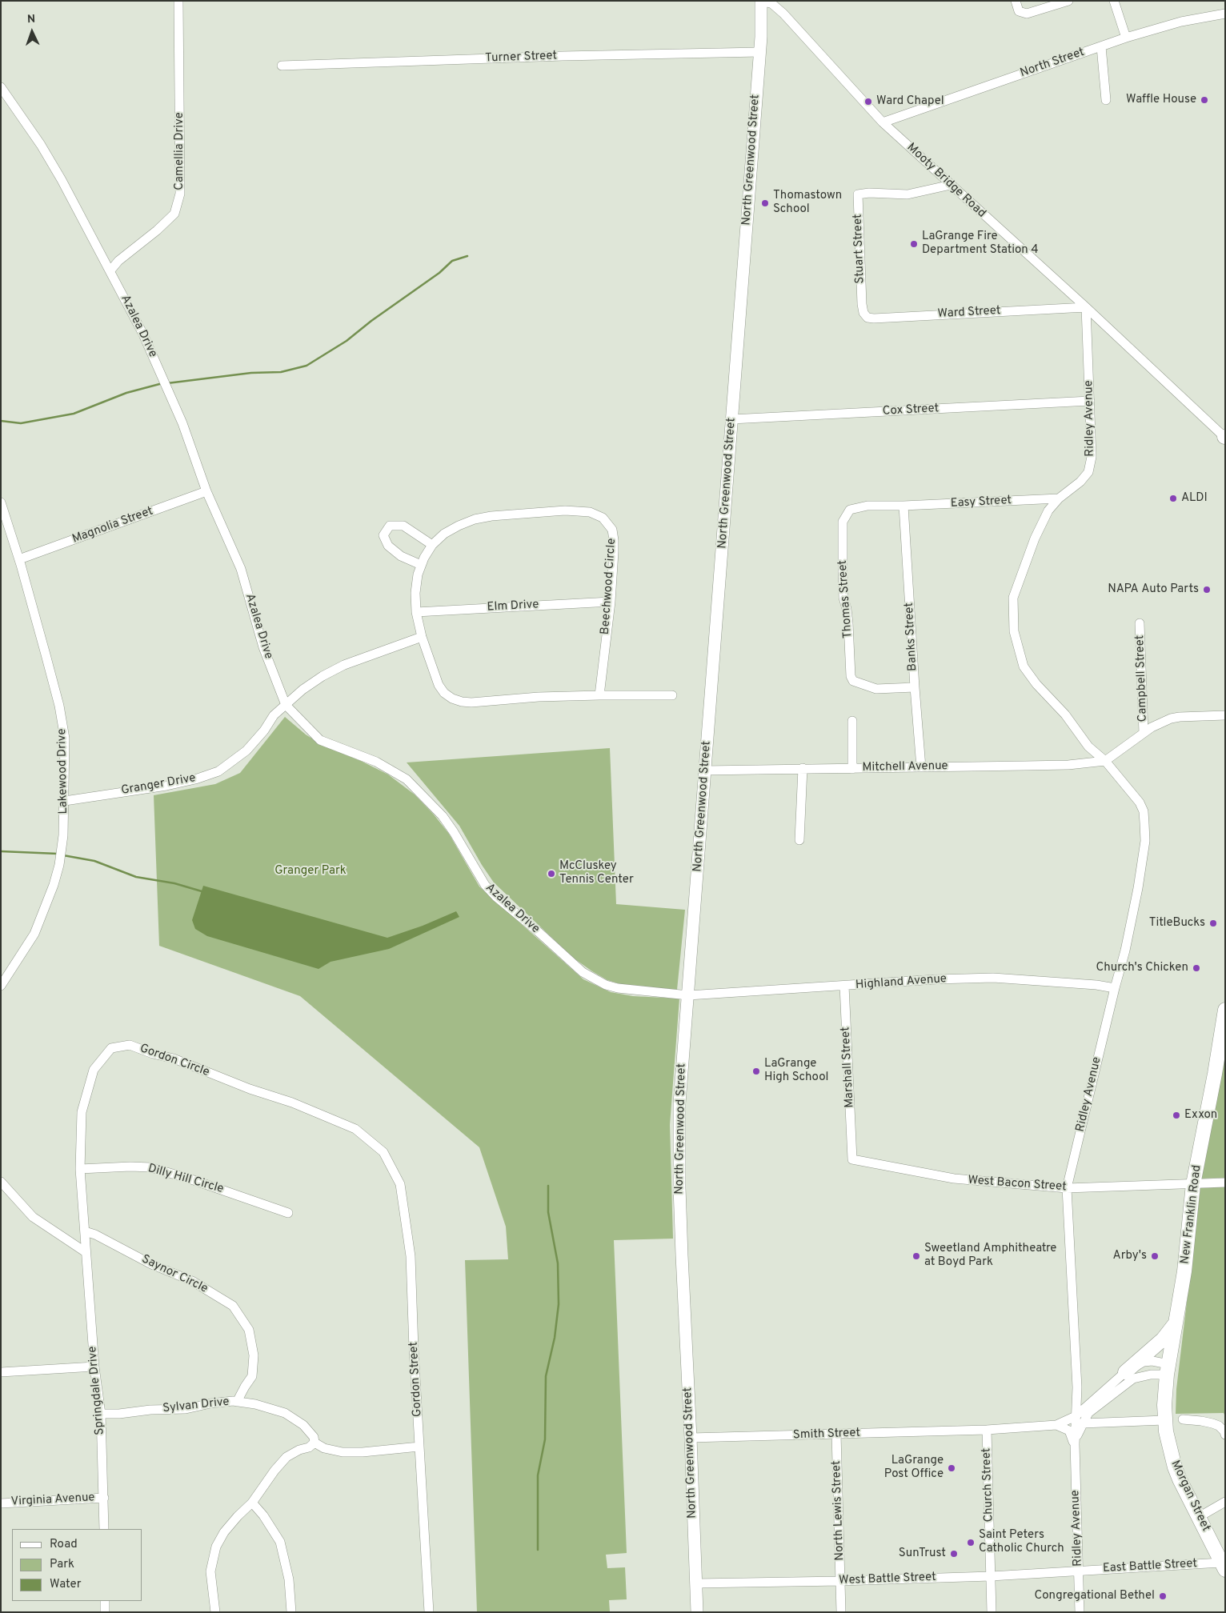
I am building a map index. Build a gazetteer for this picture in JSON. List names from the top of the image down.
{
  "streets": {
    "highway": ["New Franklin Road", "Morgan Street"],
    "main road": ["North Greenwood Street"],
    "street": [
      "Turner Street",
      "North Street",
      "Camellia Drive",
      "Mooty Bridge Road",
      "Stuart Street",
      "Ward Street",
      "Azalea Drive",
      "Cox Street",
      "Ridley Avenue",
      "Easy Street",
      "Magnolia Street",
      "Beechwood Circle",
      "Thomas Street",
      "Elm Drive",
      "Banks Street",
      "Campbell Street",
      "Mitchell Avenue",
      "Lakewood Drive",
      "Granger Drive",
      "Highland Avenue",
      "Gordon Circle",
      "Marshall Street",
      "Dilly Hill Circle",
      "West Bacon Street",
      "Saynor Circle",
      "Gordon Street",
      "Springdale Drive",
      "Sylvan Drive",
      "Smith Street",
      "Church Street",
      "Virginia Avenue",
      "North Lewis Street",
      "East Battle Street",
      "West Battle Street"
    ]
  },
  "crossings": [
    ["Turner Street", "North Greenwood Street"],
    ["North Street", "Mooty Bridge Road"],
    ["Camellia Drive", "Azalea Drive"],
    ["North Greenwood Street", "Mooty Bridge Road"],
    ["North Greenwood Street", "Azalea Drive"],
    ["North Greenwood Street", "Cox Street"],
    ["North Greenwood Street", "Mitchell Avenue"],
    ["North Greenwood Street", "Highland Avenue"],
    ["North Greenwood Street", "Smith Street"],
    ["North Greenwood Street", "West Battle Street"],
    ["Mooty Bridge Road", "Stuart Street"],
    ["Mooty Bridge Road", "Ward Street"],
    ["Mooty Bridge Road", "Ridley Avenue"],
    ["Stuart Street", "Ward Street"],
    ["Ward Street", "Ridley Avenue"],
    ["Azalea Drive", "Magnolia Street"],
    ["Azalea Drive", "Granger Drive"],
    ["Azalea Drive", "Highland Avenue"],
    ["Cox Street", "Ridley Avenue"],
    ["Ridley Avenue", "Easy Street"],
    ["Ridley Avenue", "Mitchell Avenue"],
    ["Ridley Avenue", "Highland Avenue"],
    ["Ridley Avenue", "West Bacon Street"],
    ["Ridley Avenue", "New Franklin Road"],
    ["Ridley Avenue", "Smith Street"],
    ["Ridley Avenue", "East Battle Street"],
    ["Ridley Avenue", "West Battle Street"],
    ["Easy Street", "Thomas Street"],
    ["Easy Street", "Banks Street"],
    ["Magnolia Street", "Lakewood Drive"],
    ["Beechwood Circle", "Elm Drive"],
    ["Beechwood Circle", "Granger Drive"],
    ["Thomas Street", "Banks Street"],
    ["Banks Street", "Mitchell Avenue"],
    ["Lakewood Drive", "Granger Drive"],
    ["Highland Avenue", "Marshall Street"],
    ["Gordon Circle", "Dilly Hill Circle"],
    ["Gordon Circle", "Saynor Circle"],
    ["Gordon Circle", "Gordon Street"],
    ["Gordon Circle", "Springdale Drive"],
    ["Marshall Street", "West Bacon Street"],
    ["West Bacon Street", "New Franklin Road"],
    ["New Franklin Road", "Smith Street"],
    ["New Franklin Road", "Morgan Street"],
    ["Saynor Circle", "Sylvan Drive"],
    ["Springdale Drive", "Sylvan Drive"],
    ["Springdale Drive", "Virginia Avenue"],
    ["Smith Street", "Church Street"],
    ["Smith Street", "North Lewis Street"],
    ["Church Street", "West Battle Street"],
    ["Morgan Street", "East Battle Street"],
    ["North Lewis Street", "West Battle Street"],
    ["East Battle Street", "West Battle Street"]
  ],
  "parks": ["Granger Park"],
  "places": [
    "Waffle House",
    "Ward Chapel",
    "Thomastown School",
    "LaGrange Fire Department Station 4",
    "ALDI",
    "NAPA Auto Parts",
    "McCluskey Tennis Center",
    "TitleBucks",
    "Church's Chicken",
    "LaGrange High School",
    "Exxon",
    "Sweetland Amphitheatre at Boyd Park",
    "Arby's",
    "LaGrange Post Office",
    "Saint Peters Catholic Church",
    "SunTrust",
    "Congregational Bethel"
  ],
  "legend": ["Road", "Park", "Water"],
  "north": "top"
}
